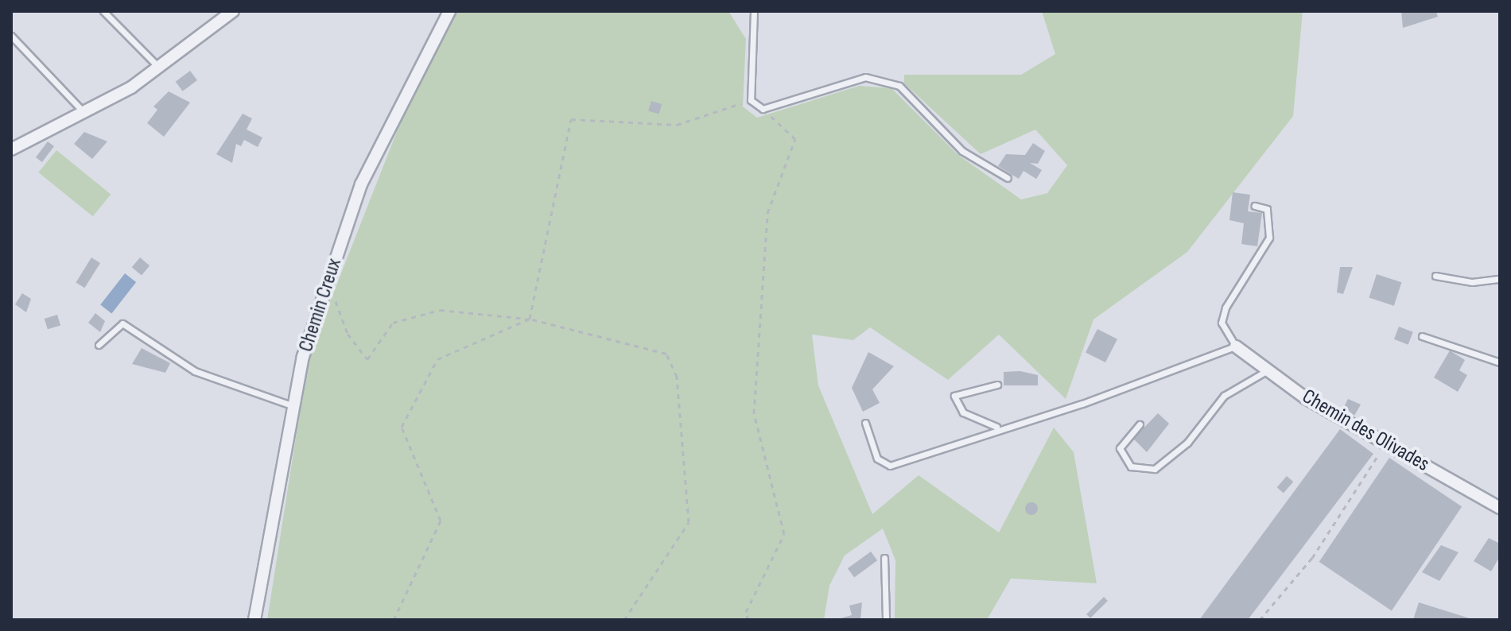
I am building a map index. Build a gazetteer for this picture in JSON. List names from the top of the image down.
{
  "streets": {
    "street": ["Chemin Creux", "Chemin des Olivades"]
  }
}
